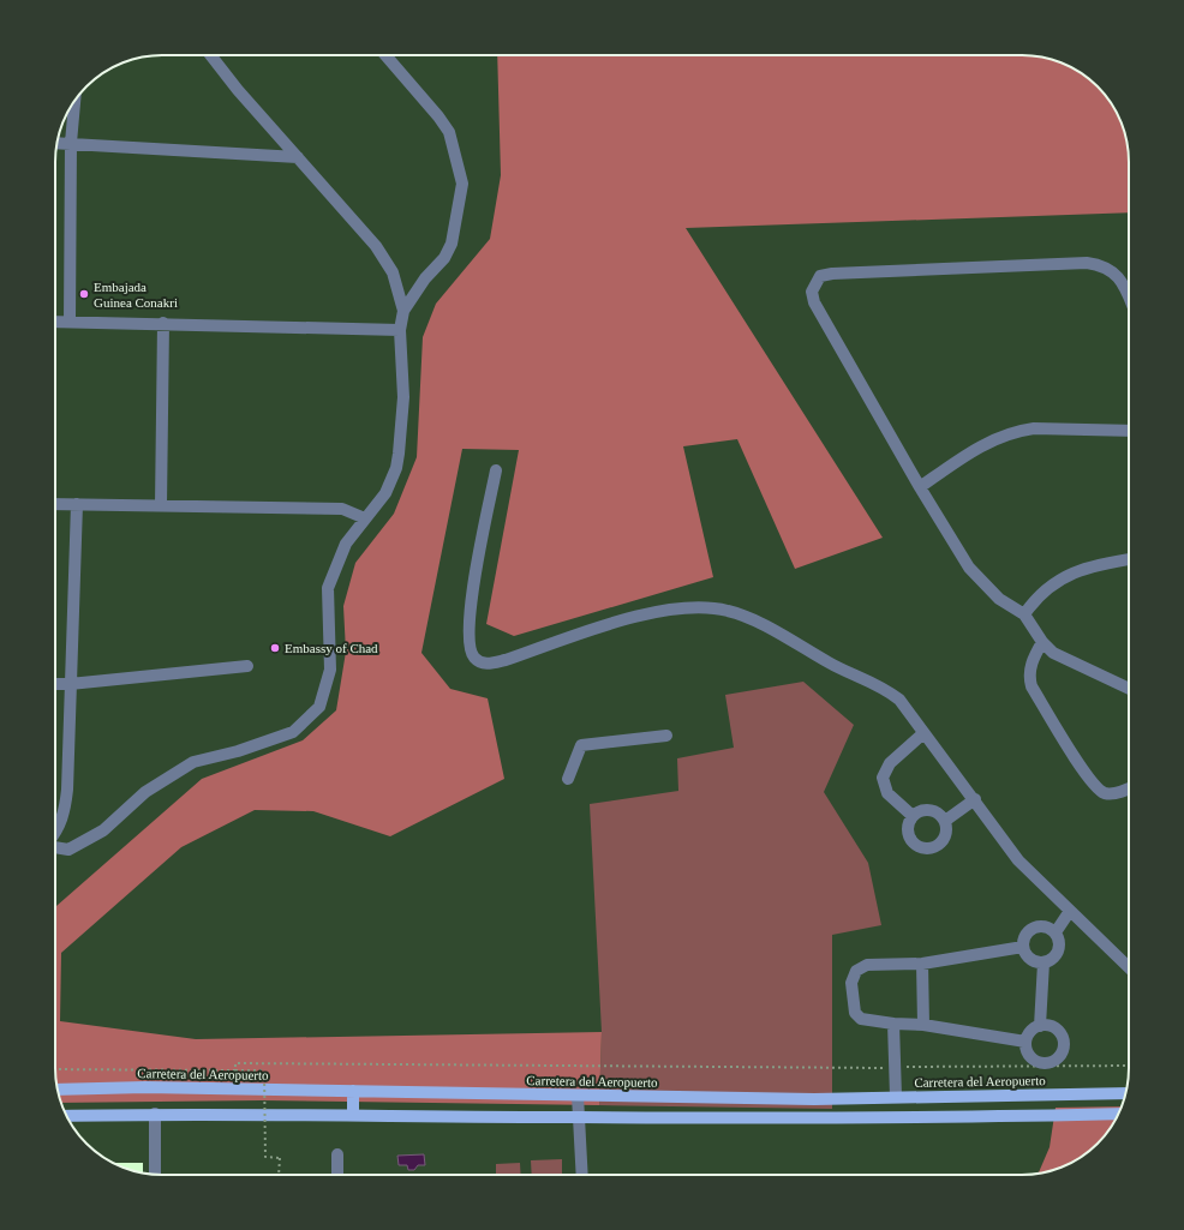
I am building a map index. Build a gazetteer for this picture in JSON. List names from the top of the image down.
{
  "streets": {
    "main road": ["Carretera del Aeropuerto"]
  },
  "places": ["Embajada Guinea Conakri", "Embassy of Chad"]
}
